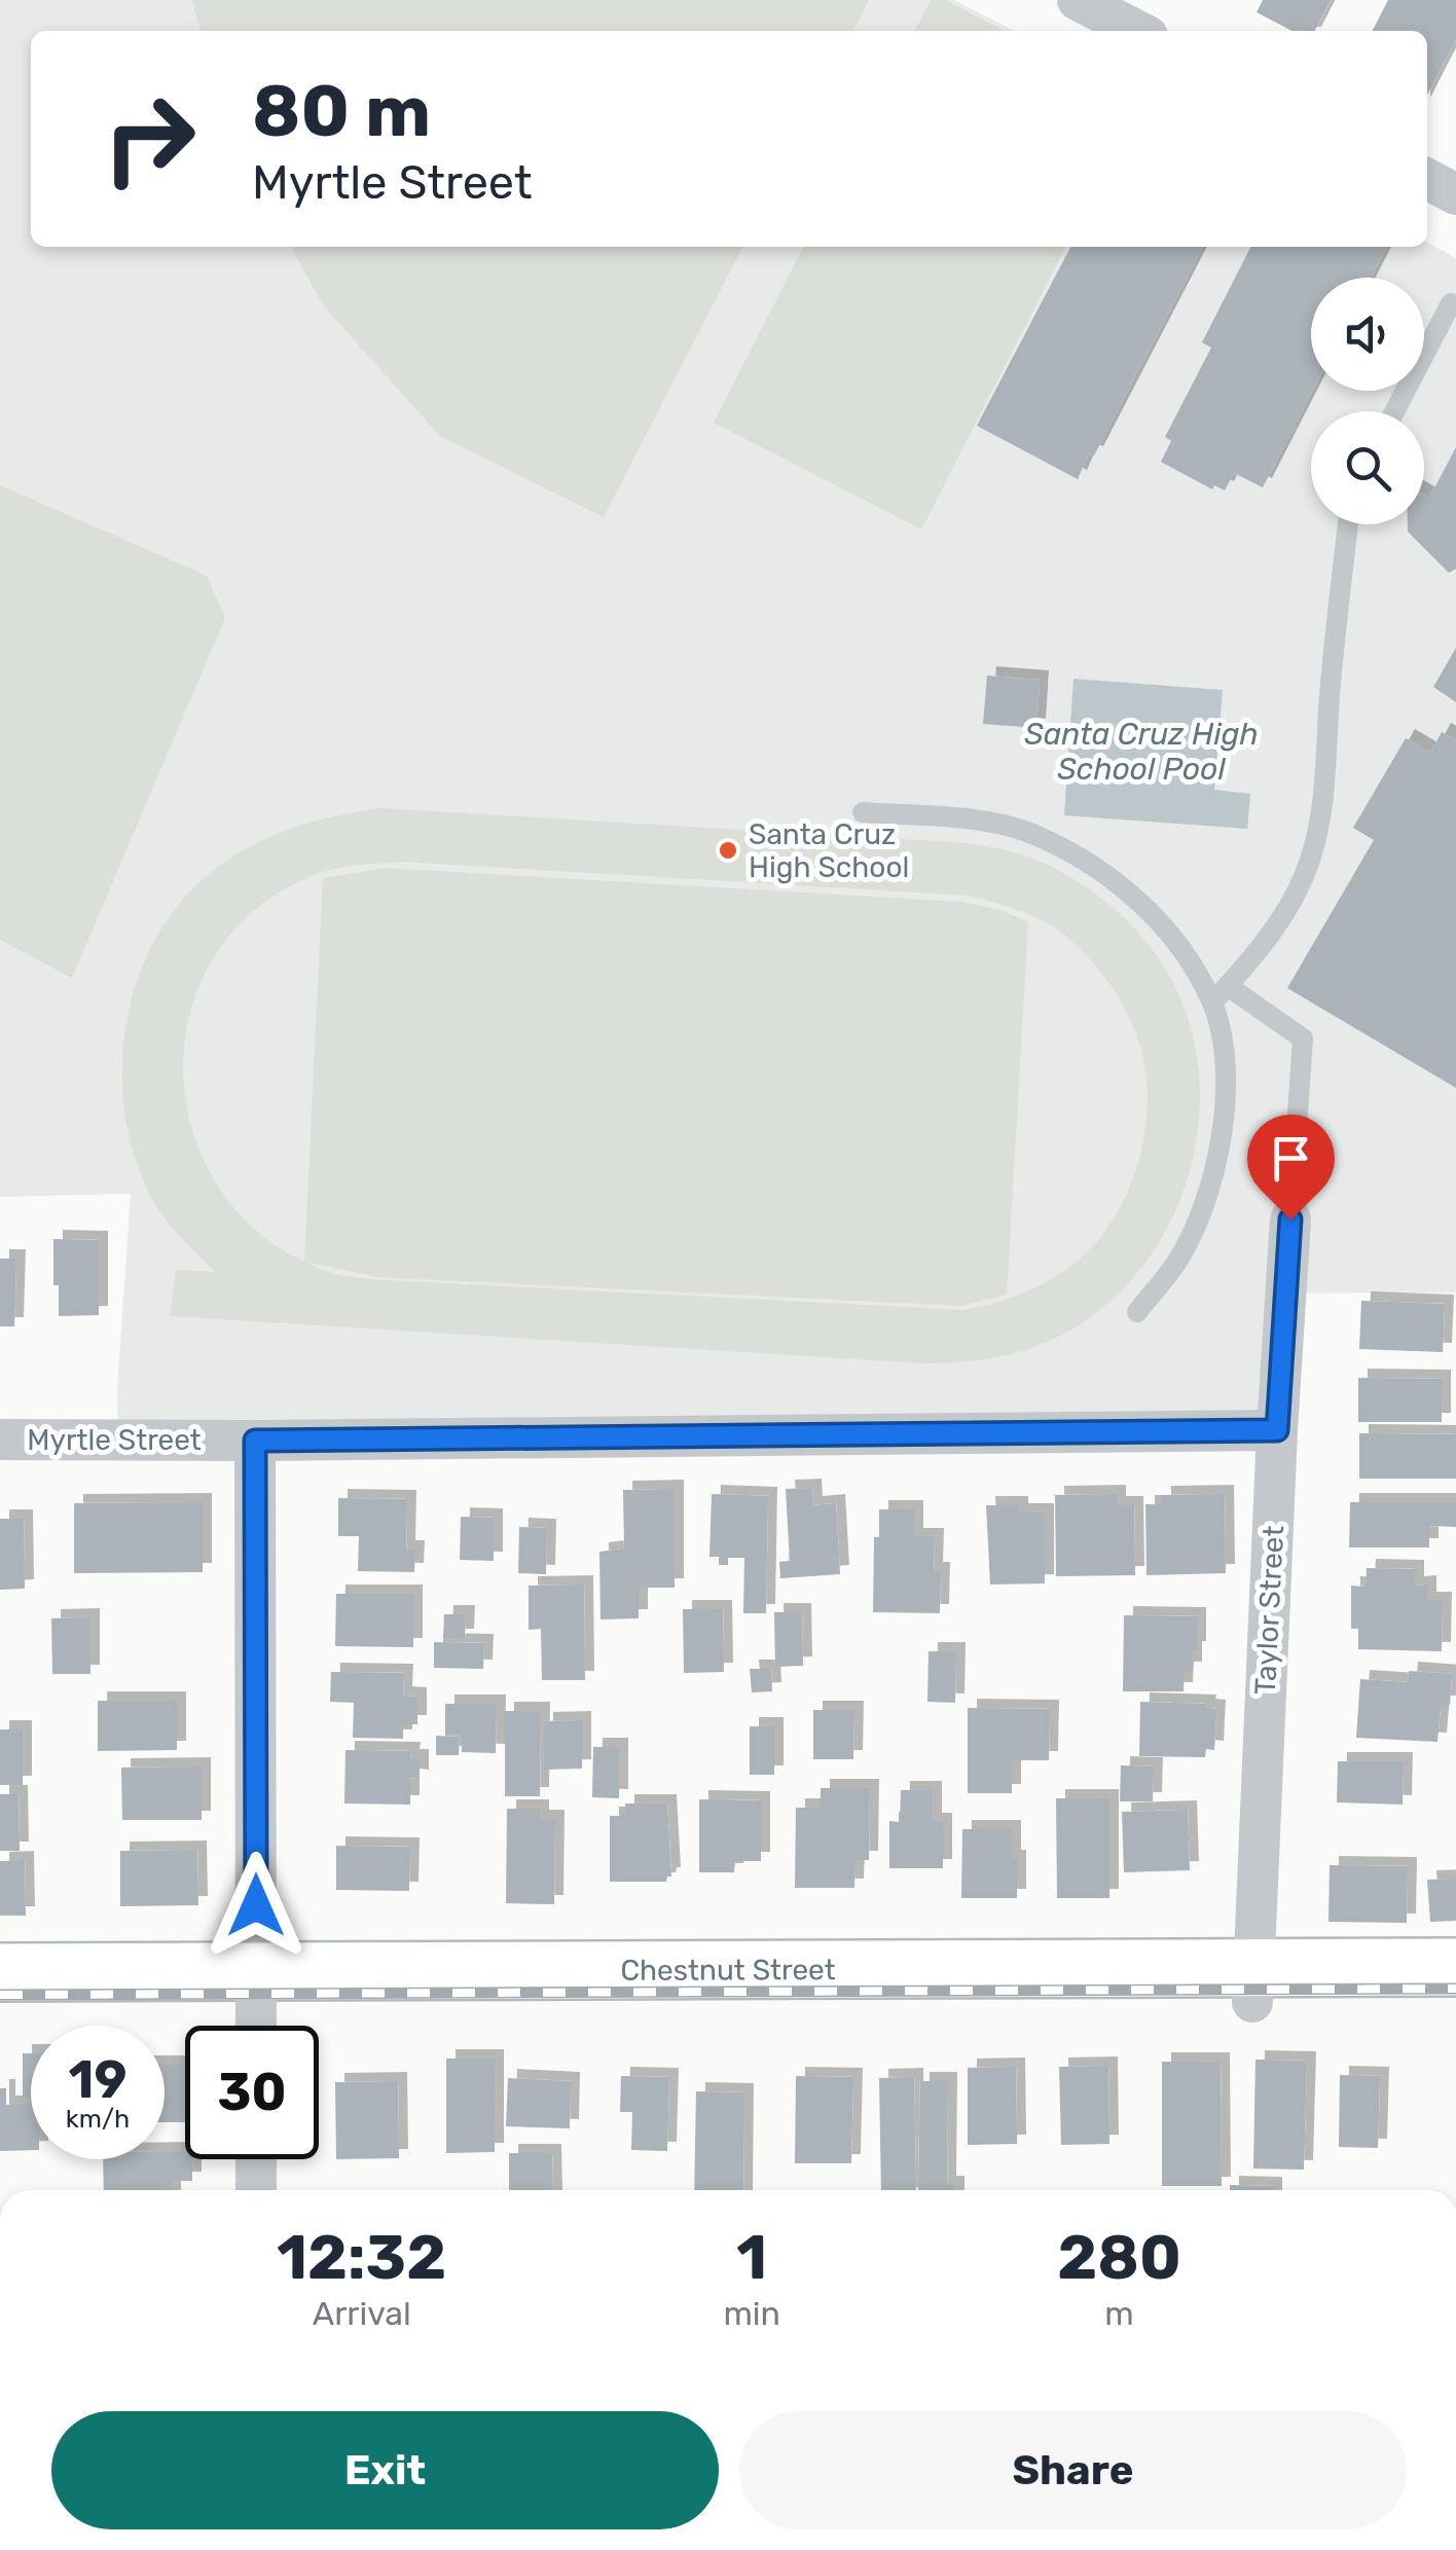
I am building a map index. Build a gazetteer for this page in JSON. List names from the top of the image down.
{
  "streets": {
    "main road": ["Chestnut Street"],
    "street": ["Myrtle Street", "Taylor Street"]
  },
  "crossings": [
    ["Myrtle Street", "Taylor Street"],
    ["Taylor Street", "Chestnut Street"]
  ],
  "water": ["Santa Cruz High School Pool"],
  "places": ["Santa Cruz High School"],
  "page": {
    "turn": ["80 m", "Myrtle Street"],
    "speed": "19 km/h",
    "limit": "30",
    "eta": [
      "12:32",
      "Arrival",
      "1",
      "min",
      "280",
      "m"
    ],
    "buttons": ["Exit", "Share"]
  }
}
